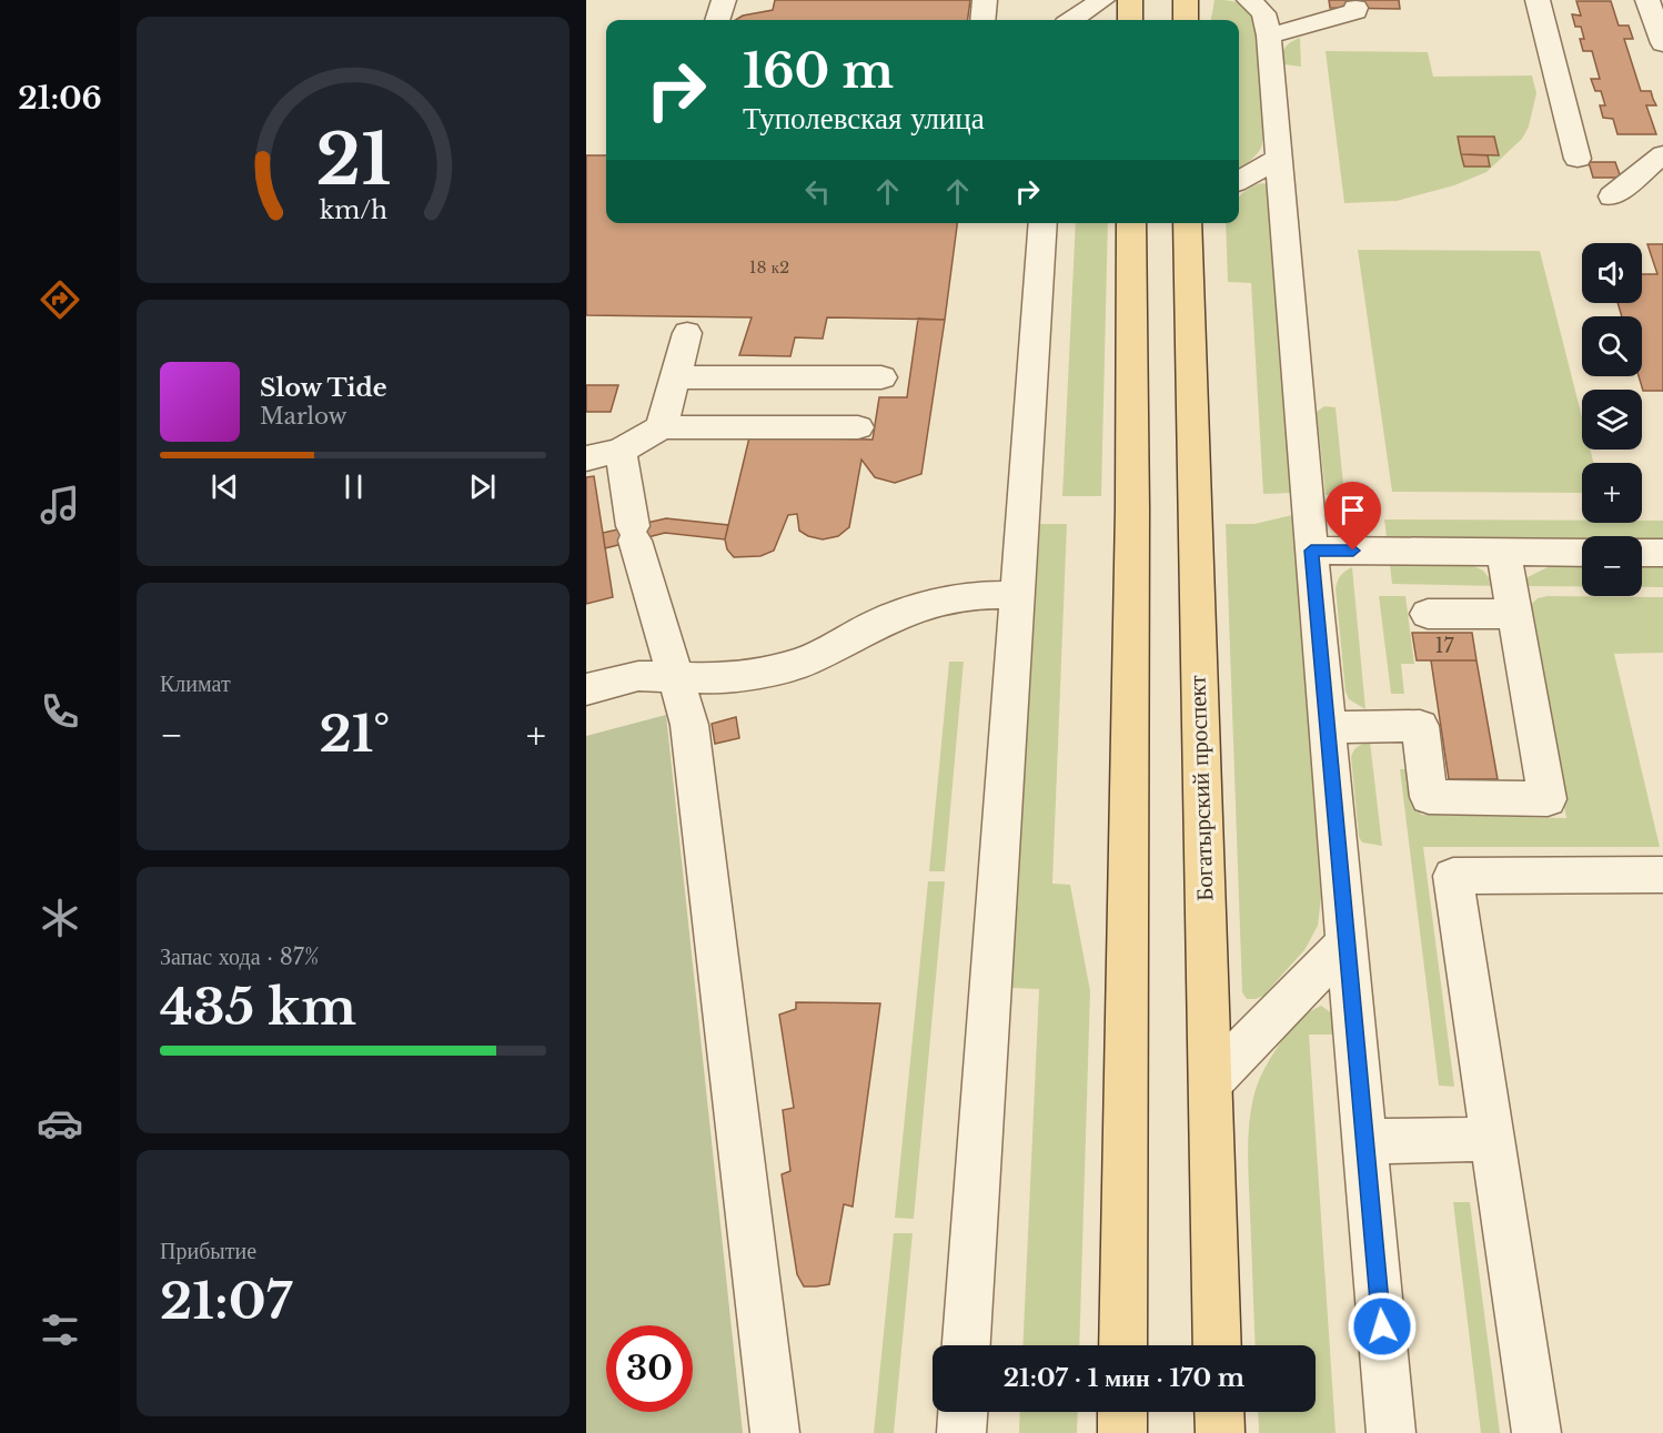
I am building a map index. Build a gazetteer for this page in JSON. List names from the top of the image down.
{
  "streets": {
    "main road": ["Богатырский проспект"]
  },
  "house_numbers": ["18 к2", "17"],
  "page": {
    "tabs": "21:06",
    "turn": ["160 m", "Туполевская улица"],
    "map_buttons": ["+", "−"],
    "song": ["Slow Tide", "Marlow"],
    "tile": [
      "Климат",
      ["Запас хода · 87%", "435 km"],
      ["Прибытие", "21:07"]
    ],
    "heat": ["−", "21°", "+"],
    "limit": "30",
    "trip": "21:07 · 1 мин · 170 m",
    "gauge": ["21", "km/h"]
  }
}
